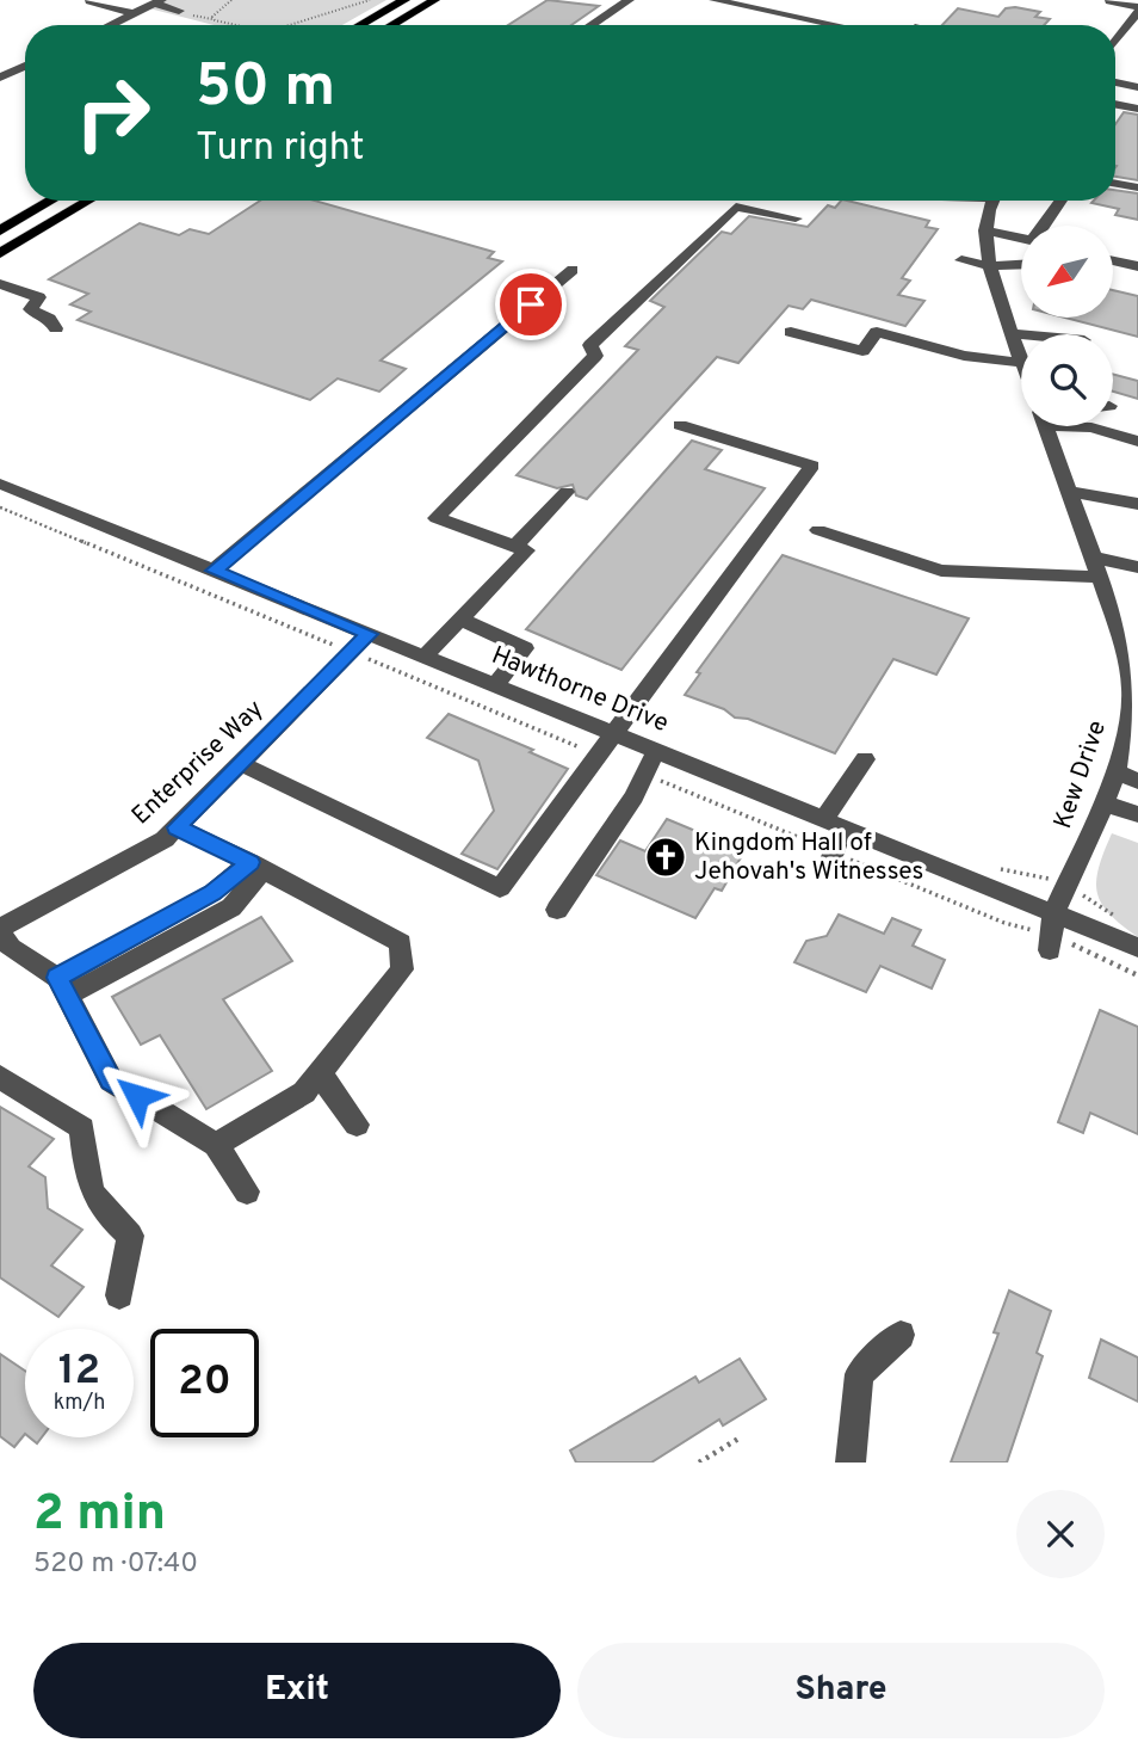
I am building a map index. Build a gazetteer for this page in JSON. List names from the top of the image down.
{
  "streets": {
    "street": ["Hawthorne Drive", "Enterprise Way", "Kew Drive"]
  },
  "crossings": [
    ["Hawthorne Drive", "Enterprise Way"],
    ["Hawthorne Drive", "Kew Drive"]
  ],
  "places": {
    "church": ["Kingdom Hall of Jehovah's Witnesses"]
  },
  "north": "bottom left",
  "page": {
    "turn": ["50 m", "Turn right"],
    "speed": "12 km/h",
    "limit": "20",
    "heading": ["2 min", "520 m · 07:40"],
    "buttons": ["Exit", "Share"]
  }
}
